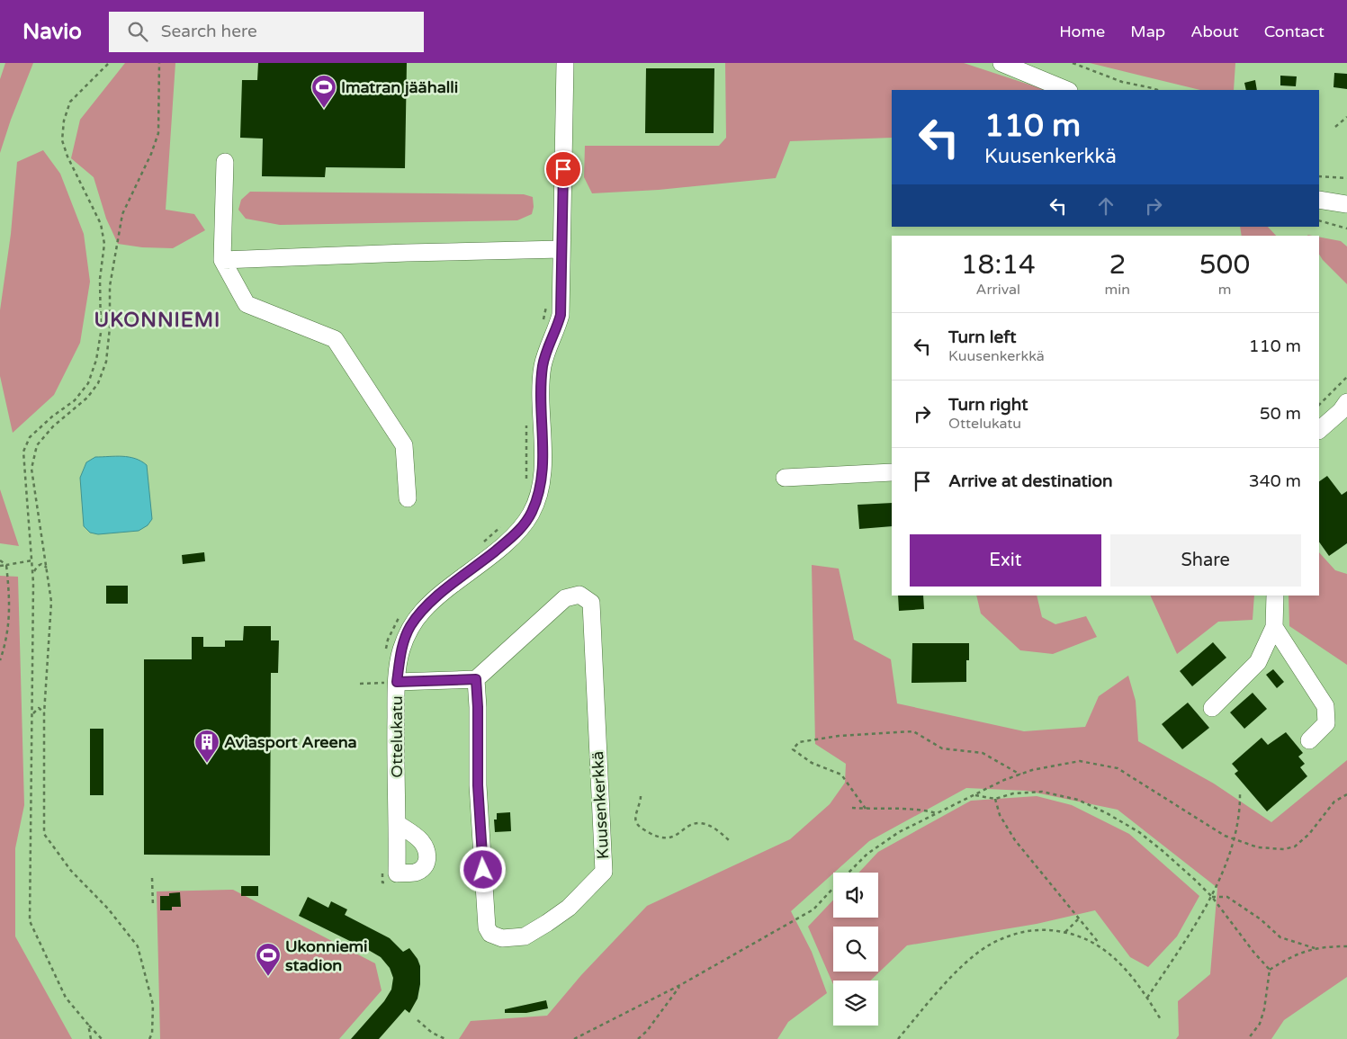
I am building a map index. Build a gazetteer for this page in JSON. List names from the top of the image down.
{
  "streets": {
    "street": ["Ottelukatu", "Kuusenkerkkä"]
  },
  "districts": ["UKONNIEMI"],
  "places": {
    "sports": ["Imatran jäähalli", "Ukonniemi stadion"],
    "building": ["Aviasport Areena"]
  },
  "page": {
    "header": "Navio",
    "search": "Search here",
    "nav": [
      "Home",
      "Map",
      "About",
      "Contact"
    ],
    "turn": ["110 m", "Kuusenkerkkä"],
    "eta": [
      "18:14",
      "Arrival",
      "2",
      "min",
      "500",
      "m"
    ],
    "list": [
      {
        "name": "Turn left",
        "note": "Kuusenkerkkä",
        "value": "110 m"
      },
      {
        "name": "Turn right",
        "note": "Ottelukatu",
        "value": "50 m"
      },
      {
        "name": "Arrive at destination",
        "value": "340 m"
      }
    ],
    "buttons": ["Exit", "Share"]
  }
}
